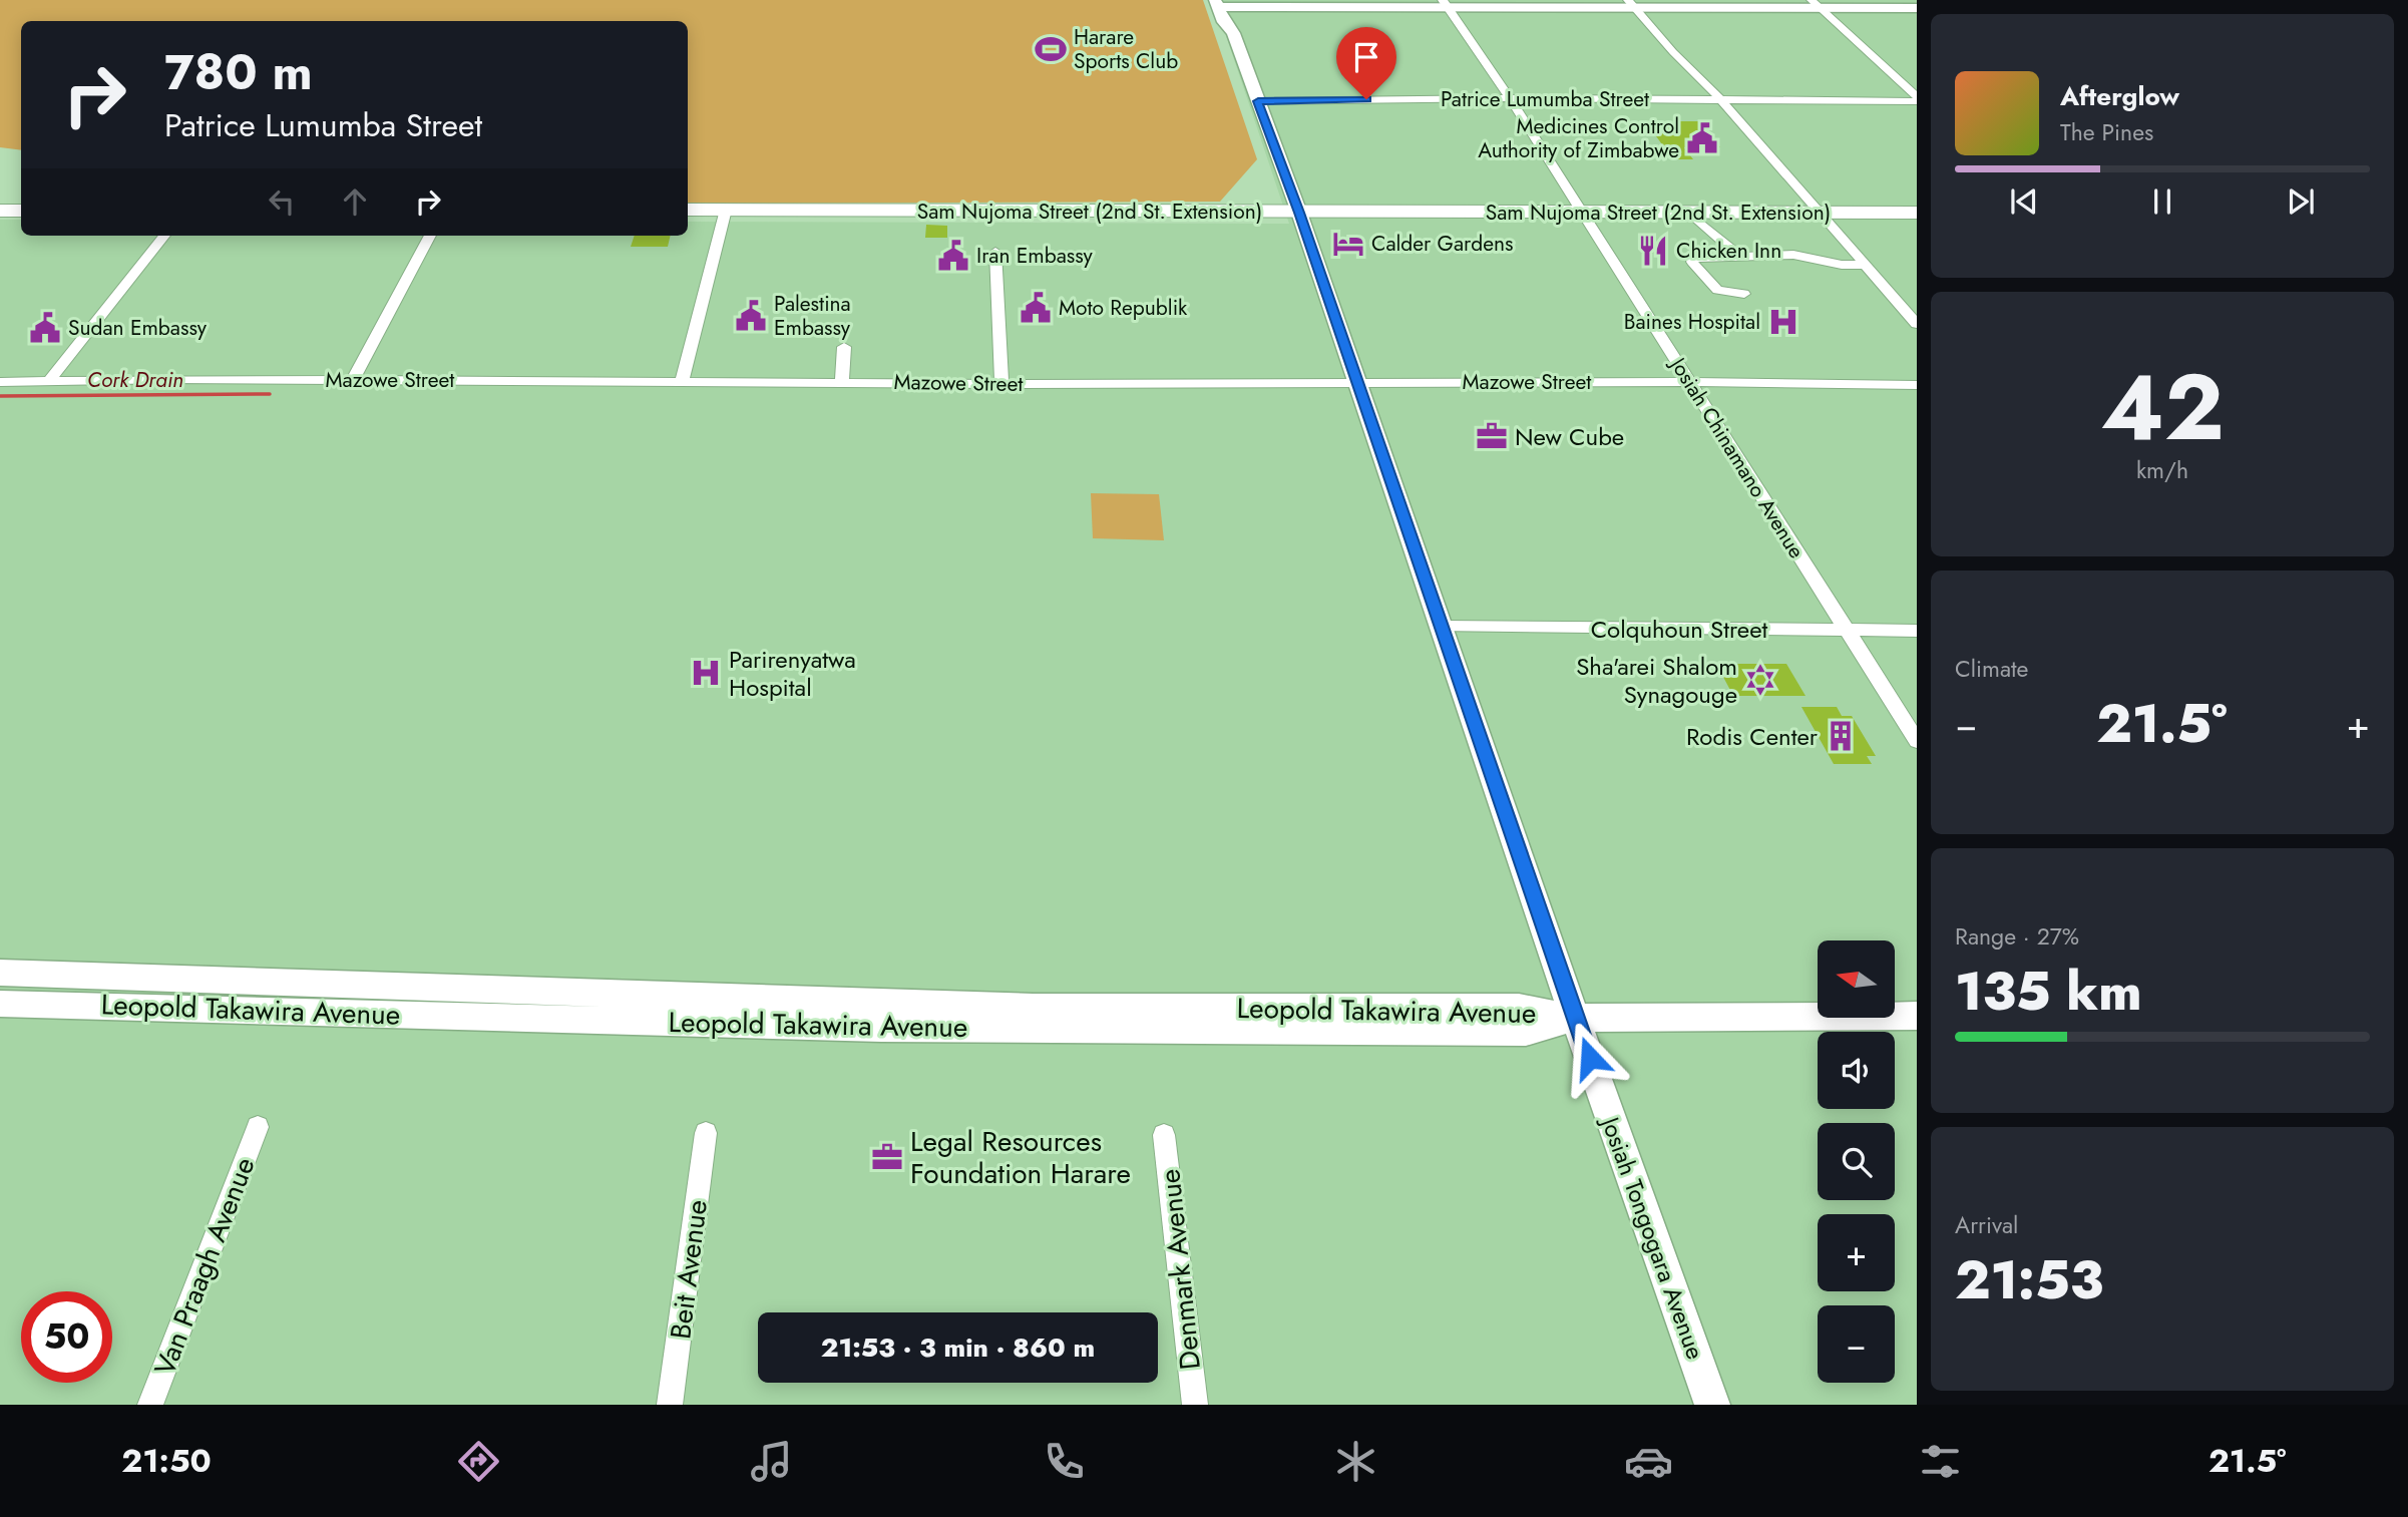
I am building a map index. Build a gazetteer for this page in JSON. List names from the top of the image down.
{
  "streets": {
    "highway": ["Sam Nujoma Street (2nd St. Extension)"],
    "main road": ["Leopold Takawira Avenue", "Josiah Tongogara Avenue"],
    "street": [
      "Patrice Lumumba Street",
      "Mazowe Street",
      "Josiah Chinamano Avenue",
      "Colquhoun Street",
      "Van Praagh Avenue",
      "Beit Avenue",
      "Denmark Avenue"
    ]
  },
  "crossings": [
    ["Patrice Lumumba Street", "Josiah Chinamano Avenue"],
    ["Patrice Lumumba Street", "Josiah Tongogara Avenue"],
    ["Sam Nujoma Street (2nd St. Extension)", "Josiah Chinamano Avenue"],
    ["Sam Nujoma Street (2nd St. Extension)", "Josiah Tongogara Avenue"],
    ["Mazowe Street", "Josiah Chinamano Avenue"],
    ["Mazowe Street", "Josiah Tongogara Avenue"],
    ["Josiah Chinamano Avenue", "Colquhoun Street"],
    ["Colquhoun Street", "Josiah Tongogara Avenue"],
    ["Leopold Takawira Avenue", "Josiah Tongogara Avenue"]
  ],
  "water": ["Cork Drain"],
  "places": {
    "sports": ["Harare Sports Club"],
    "public building": [
      "Medicines Control Authority of Zimbabwe",
      "Iran Embassy",
      "Moto Republik",
      "Palestina Embassy",
      "Sudan Embassy"
    ],
    "hotel": ["Calder Gardens"],
    "restaurant": ["Chicken Inn"],
    "hospital": ["Baines Hospital", "Parirenyatwa Hospital"],
    "office": ["New Cube", "Legal Resources Foundation Harare"],
    "synagogue": ["Sha'arei Shalom Synagouge"],
    "building": ["Rodis Center"]
  },
  "north": "left",
  "page": {
    "turn": ["780 m", "Patrice Lumumba Street"],
    "song": ["Afterglow", "The Pines"],
    "tile": [
      ["42", "km/h"],
      "Climate",
      ["Range · 27%", "135 km"],
      ["Arrival", "21:53"]
    ],
    "heat": ["−", "21.5°", "+"],
    "map_buttons": ["+", "−"],
    "limit": "50",
    "trip": "21:53 · 3 min · 860 m",
    "tabs": ["21:50", "21.5°"]
  }
}
